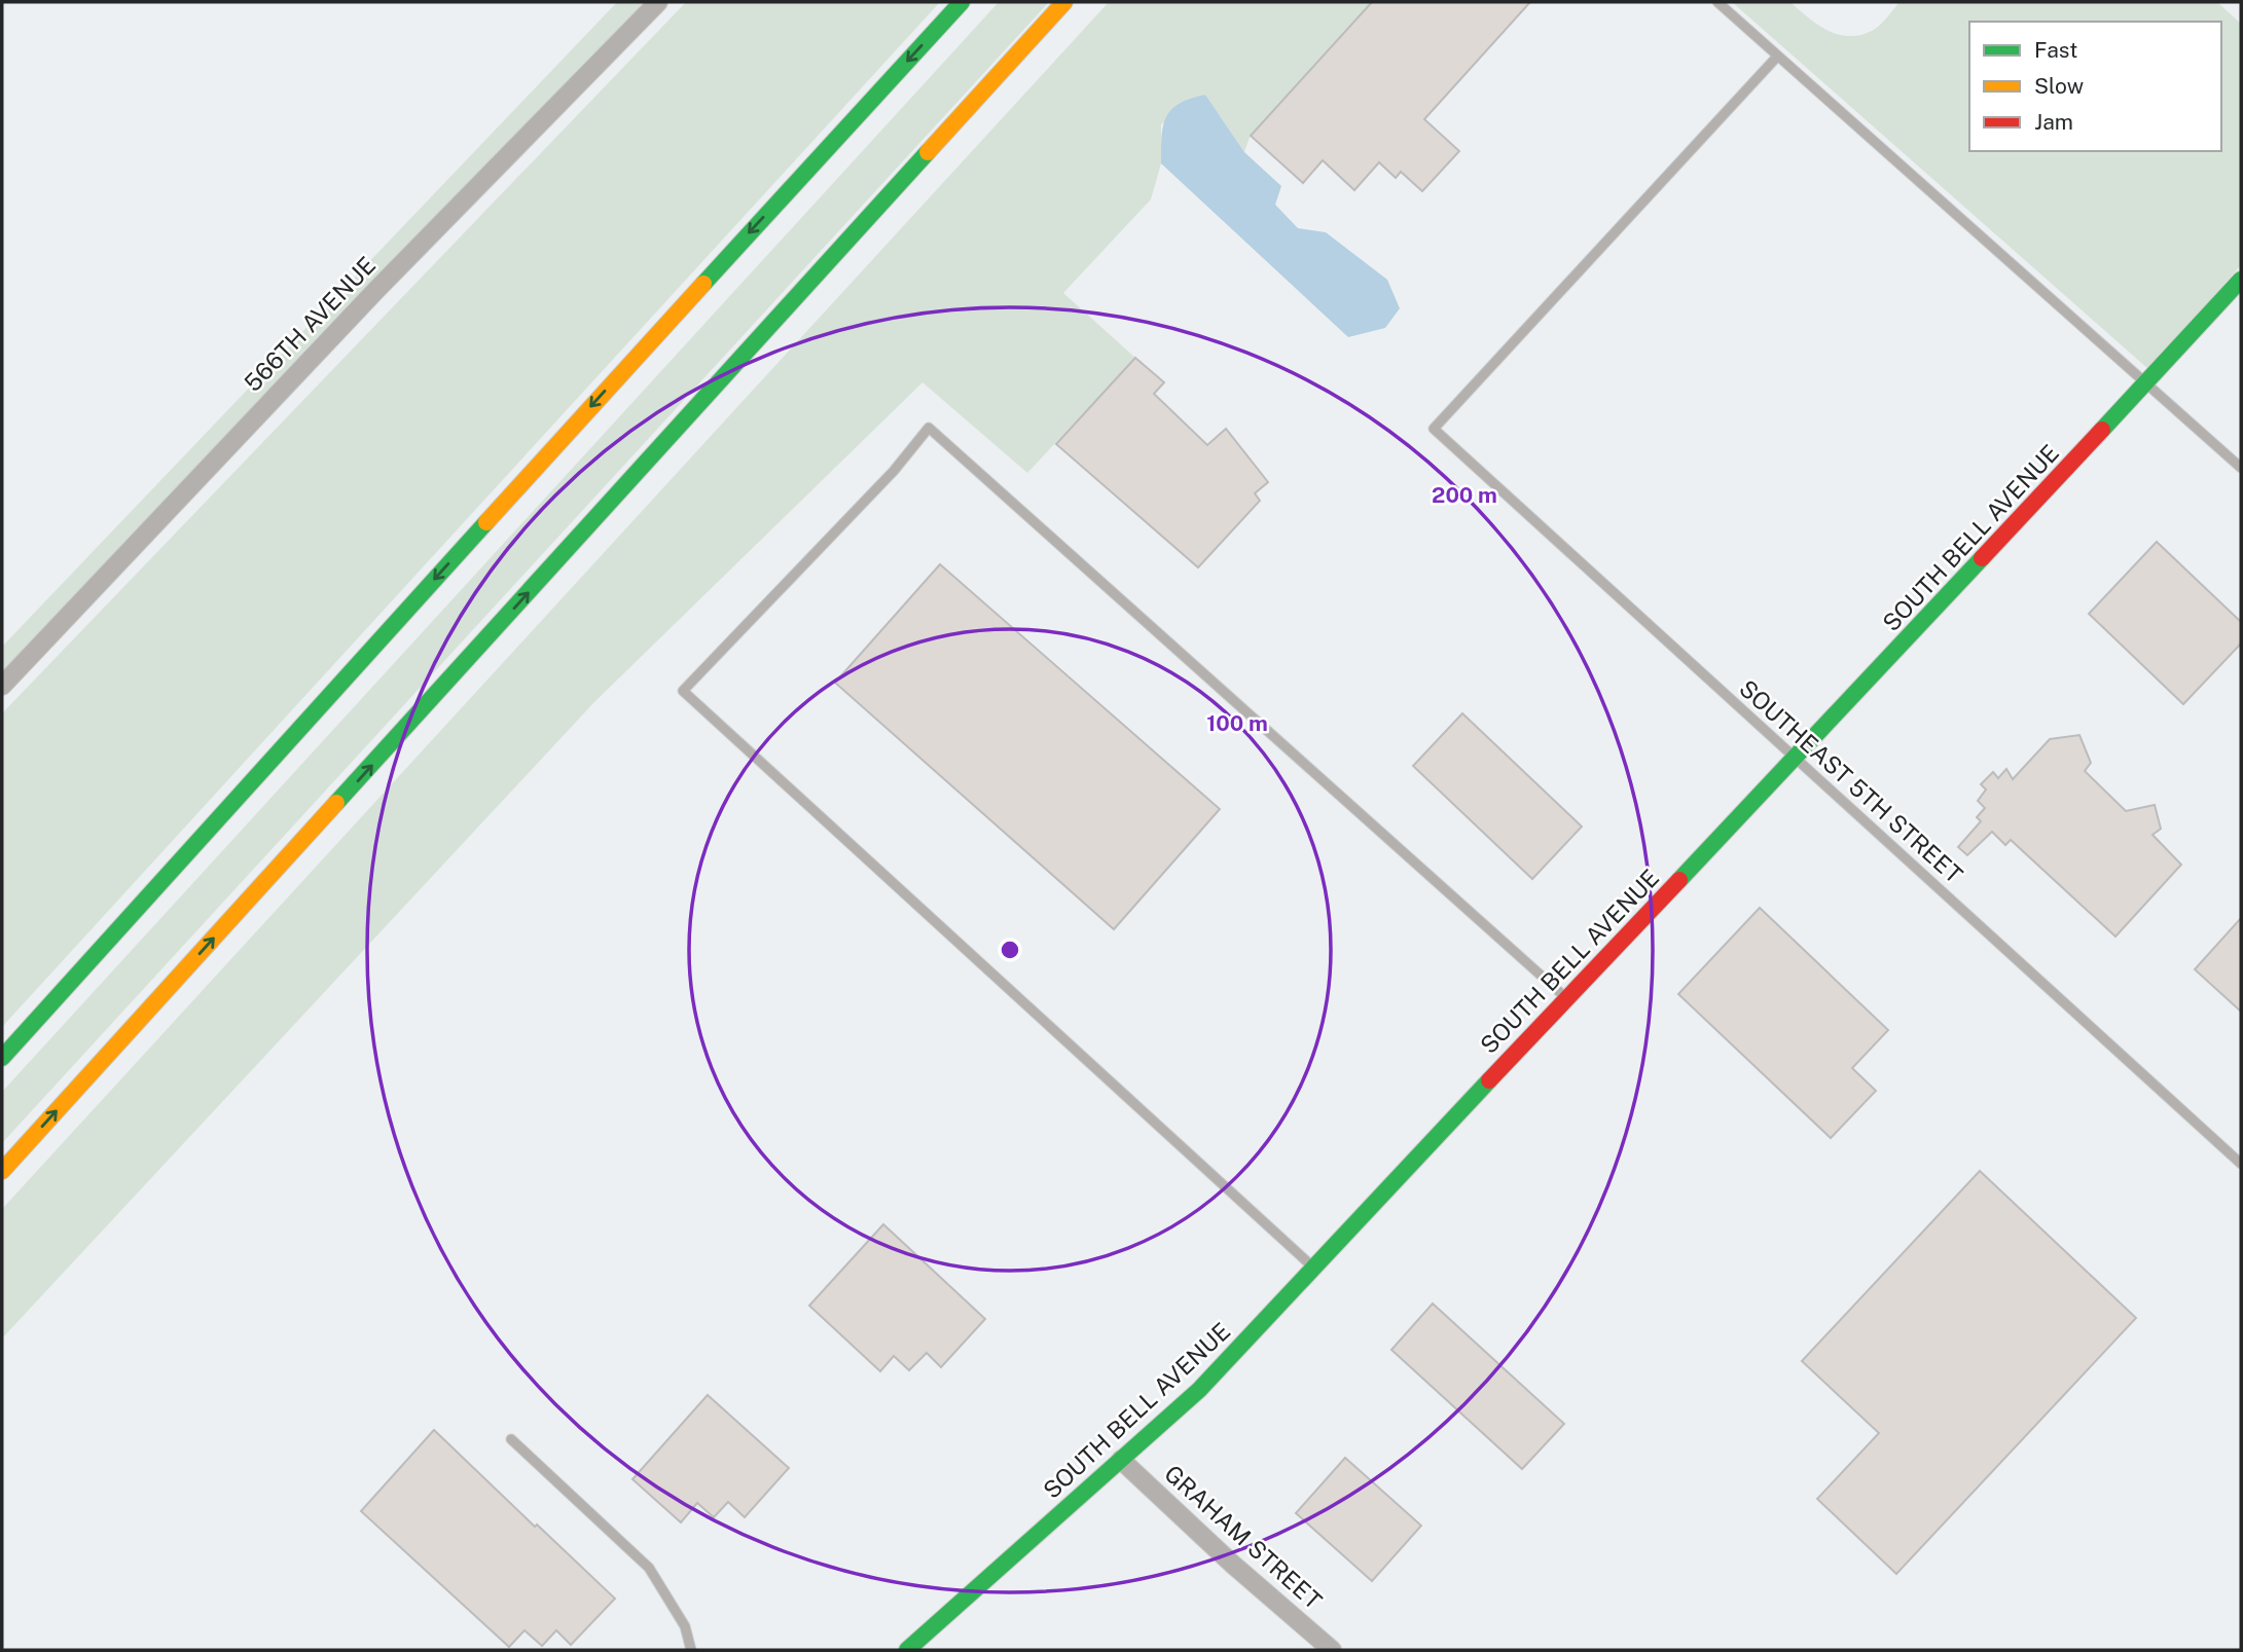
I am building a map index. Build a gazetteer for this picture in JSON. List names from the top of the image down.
{
  "streets": {
    "main road": ["SOUTH BELL AVENUE"],
    "street": ["566TH AVENUE", "GRAHAM STREET"],
    "lane": ["SOUTHEAST 5TH STREET"]
  },
  "crossings": [
    ["SOUTH BELL AVENUE", "SOUTHEAST 5TH STREET"],
    ["SOUTH BELL AVENUE", "GRAHAM STREET"]
  ],
  "legend": ["Fast", "Slow", "Jam"],
  "rings": ["200 m", "100 m"]
}
